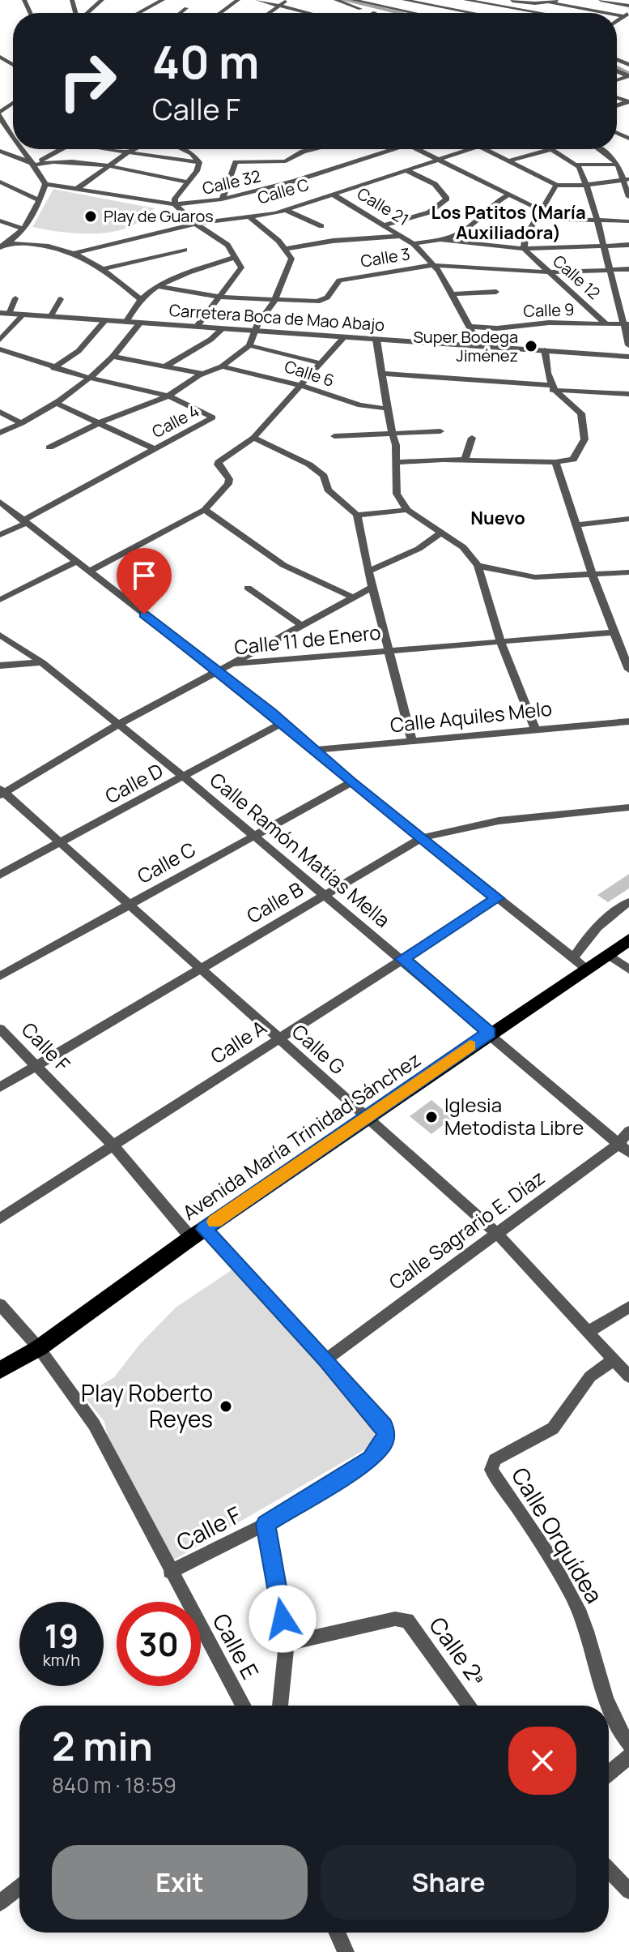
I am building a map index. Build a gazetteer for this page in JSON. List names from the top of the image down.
{
  "streets": {
    "main road": ["Avenida María Trinidad Sánchez"],
    "street": [
      "Calle 32",
      "Calle C",
      "Calle 21",
      "Calle 3",
      "Calle 12",
      "Calle 9",
      "Carretera Boca de Mao Abajo",
      "Calle 6",
      "Calle 4",
      "Calle 11 de Enero",
      "Calle Aquiles Melo",
      "Calle D",
      "Calle Ramón Matías Mella",
      "Calle B",
      "Calle A",
      "Calle F",
      "Calle G",
      "Calle Sagrario E. Díaz",
      "Calle Orquídea",
      "Calle E",
      "Calle 2ª"
    ]
  },
  "crossings": [
    ["Calle C", "Calle 21"],
    ["Calle C", "Calle Ramón Matías Mella"],
    ["Calle C", "Calle G"],
    ["Calle 21", "Calle 3"],
    ["Calle 21", "Calle 9"],
    ["Calle 21", "Carretera Boca de Mao Abajo"],
    ["Calle 3", "Calle 12"],
    ["Calle 12", "Calle 9"],
    ["Calle 11 de Enero", "Calle Ramón Matías Mella"],
    ["Calle 11 de Enero", "Calle G"],
    ["Calle D", "Calle Ramón Matías Mella"],
    ["Calle D", "Calle G"],
    ["Calle Ramón Matías Mella", "Calle B"],
    ["Calle Ramón Matías Mella", "Calle A"],
    ["Calle Ramón Matías Mella", "Avenida María Trinidad Sánchez"],
    ["Calle Ramón Matías Mella", "Calle Sagrario E. Díaz"],
    ["Calle B", "Calle F"],
    ["Calle B", "Calle G"],
    ["Calle A", "Calle F"],
    ["Calle A", "Calle G"],
    ["Calle F", "Avenida María Trinidad Sánchez"],
    ["Calle F", "Calle Sagrario E. Díaz"],
    ["Calle F", "Calle E"],
    ["Calle G", "Avenida María Trinidad Sánchez"],
    ["Calle G", "Calle Sagrario E. Díaz"],
    ["Calle G", "Calle Orquídea"],
    ["Avenida María Trinidad Sánchez", "Calle E"]
  ],
  "districts": ["Los Patitos (María Auxiliadora)", "Nuevo"],
  "places": [
    "Play de Guaros",
    "Super Bodega Jiménez",
    "Iglesia Metodista Libre",
    "Play Roberto Reyes"
  ],
  "page": {
    "turn": ["40 m", "Calle F"],
    "speed": "19 km/h",
    "limit": "30",
    "heading": ["2 min", "840 m · 18:59"],
    "buttons": ["Exit", "Share"]
  }
}
